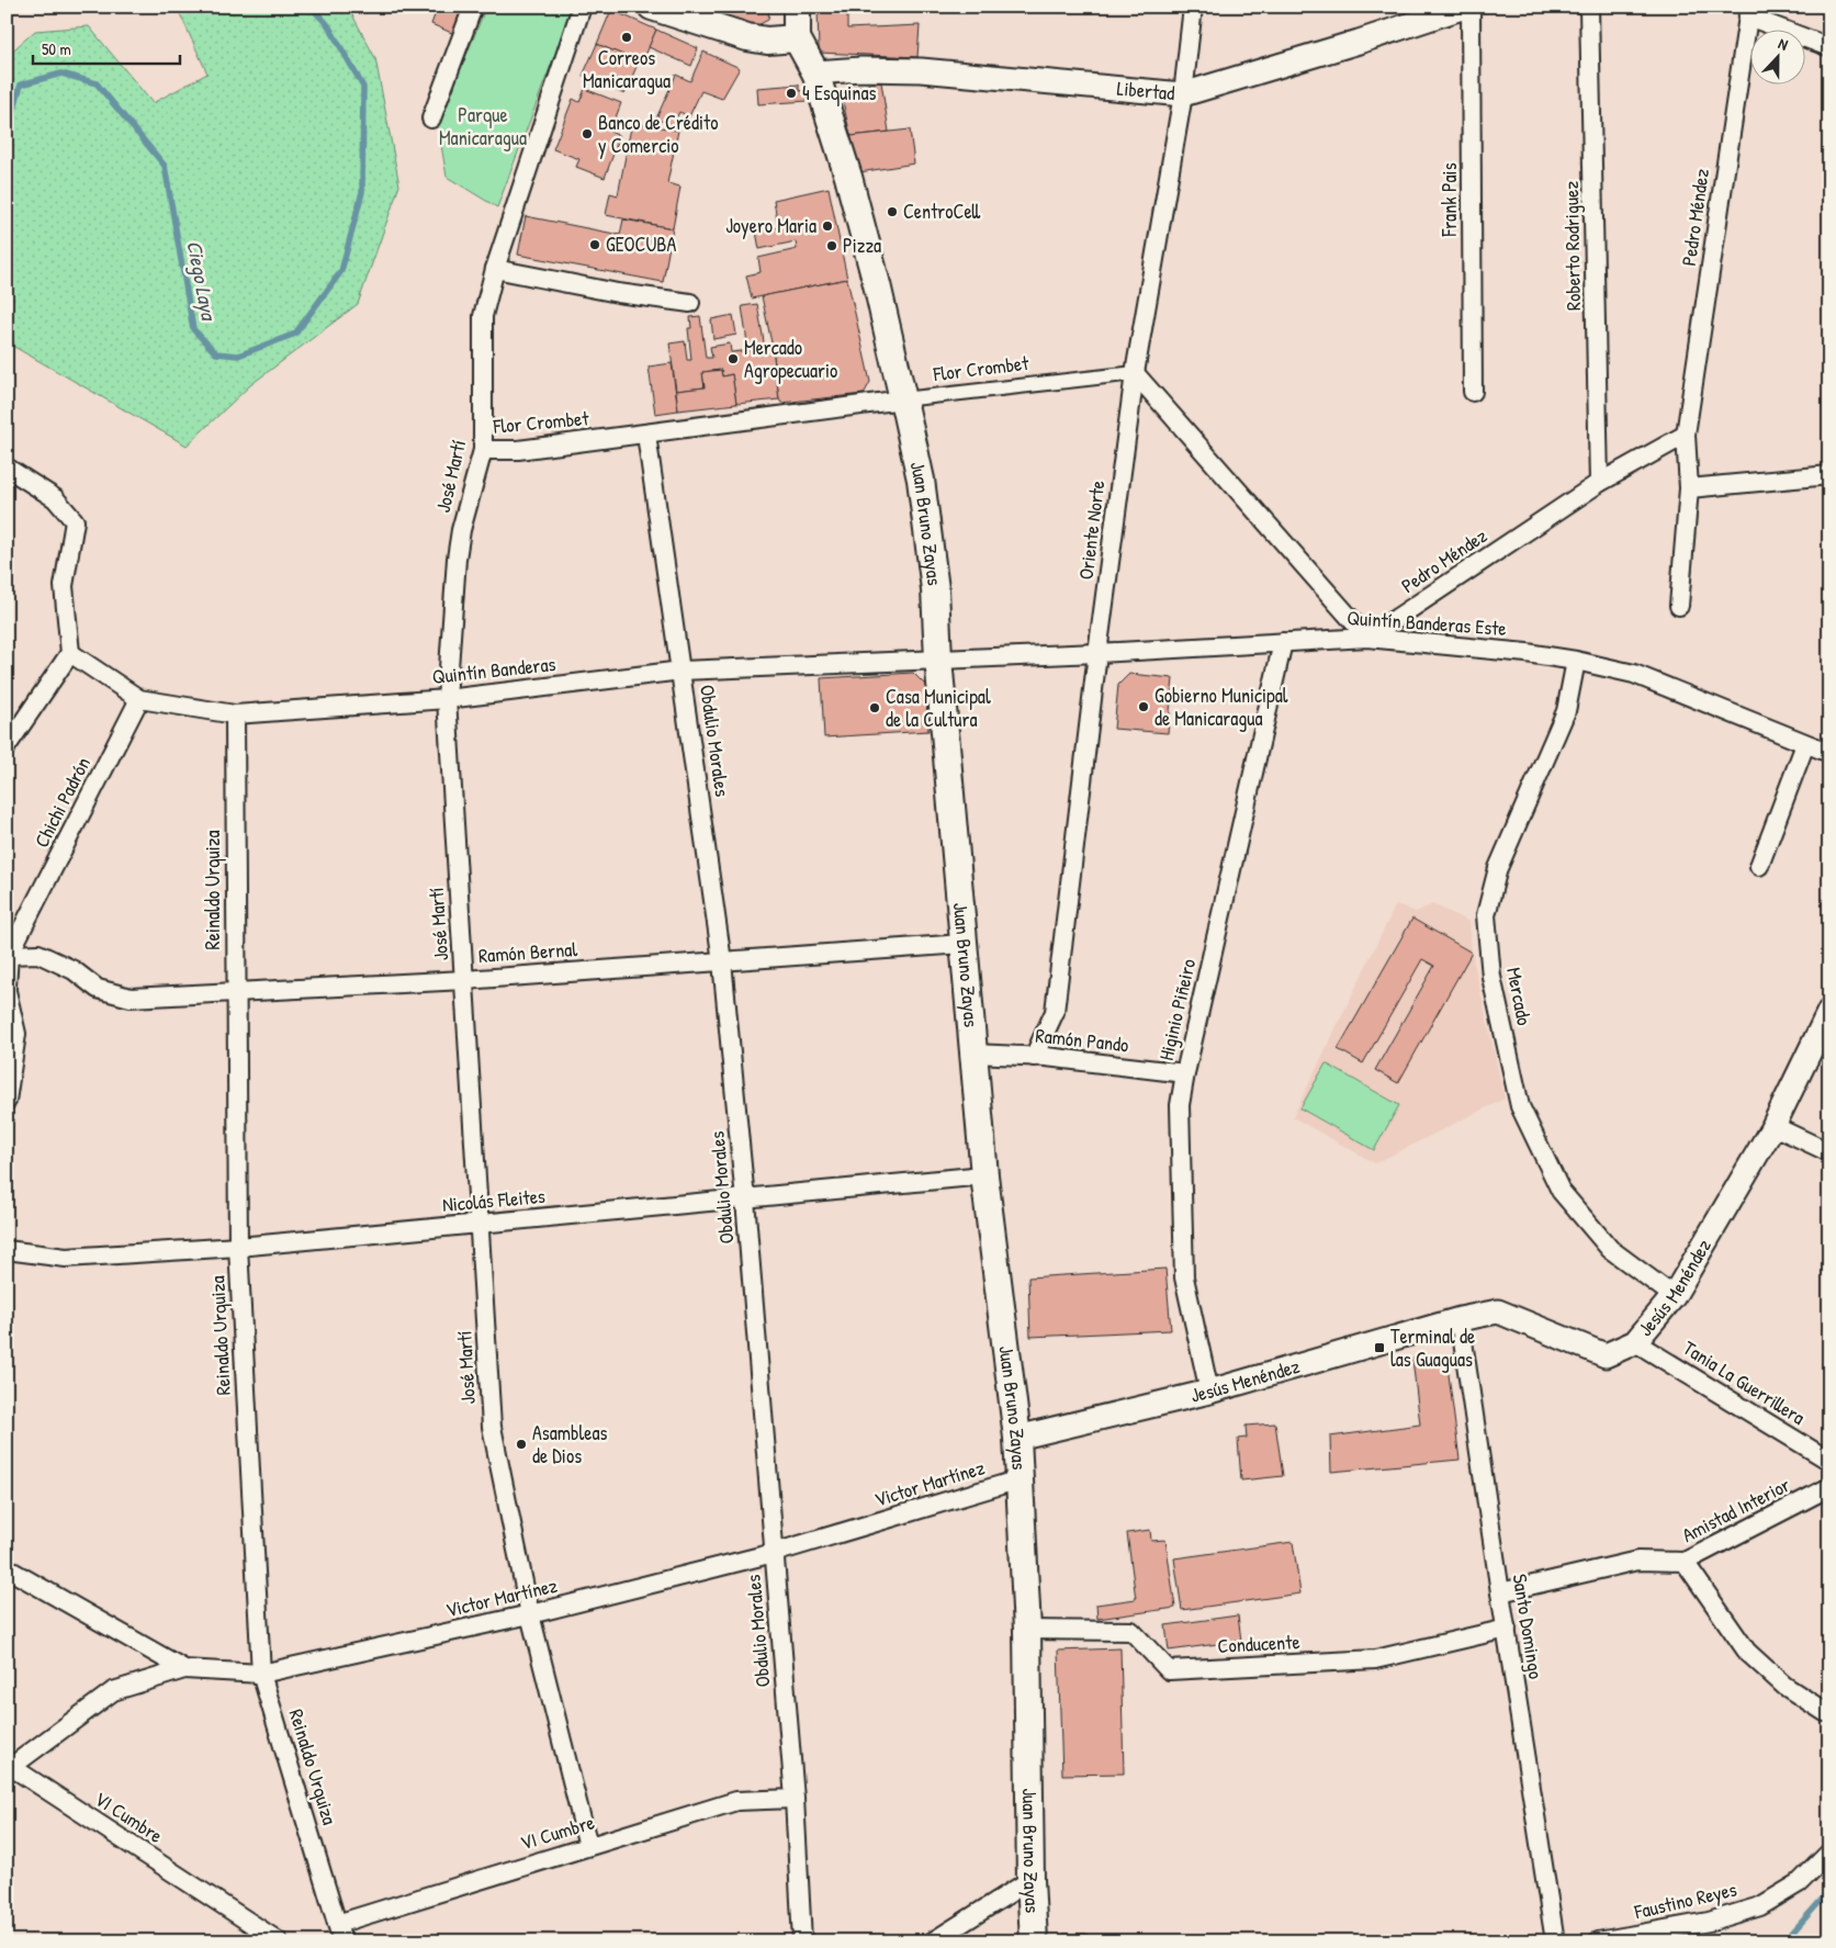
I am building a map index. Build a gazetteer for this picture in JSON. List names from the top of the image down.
{
  "streets": {
    "main road": ["Juan Bruno Zayas"],
    "street": [
      "Libertad",
      "Frank Pais",
      "Pedro Méndez",
      "Roberto Rodriguez",
      "Flor Crombet",
      "José Martí",
      "Oriente Norte",
      "Quintín Banderas Este",
      "Quintín Banderas",
      "Obdulio Morales",
      "Chichi Padrón",
      "Reinaldo Urquiza",
      "Ramón Bernal",
      "Mercado",
      "Higinio Piñeiro",
      "Ramón Pando",
      "Nicolás Fleites",
      "Jesús Menéndez",
      "Tania La Guerrillera",
      "Victor Martínez",
      "Amistad Interior",
      "Santo Domingo",
      "Conducente",
      "VI Cumbre",
      "Faustino Reyes"
    ]
  },
  "crossings": [
    ["Libertad", "Juan Bruno Zayas"],
    ["Libertad", "Oriente Norte"],
    ["Pedro Méndez", "Roberto Rodriguez"],
    ["Pedro Méndez", "Quintín Banderas Este"],
    ["Flor Crombet", "José Martí"],
    ["Flor Crombet", "Juan Bruno Zayas"],
    ["Flor Crombet", "Oriente Norte"],
    ["Flor Crombet", "Obdulio Morales"],
    ["José Martí", "Quintín Banderas"],
    ["José Martí", "Ramón Bernal"],
    ["José Martí", "Nicolás Fleites"],
    ["José Martí", "Victor Martínez"],
    ["José Martí", "VI Cumbre"],
    ["Juan Bruno Zayas", "Quintín Banderas Este"],
    ["Juan Bruno Zayas", "Quintín Banderas"],
    ["Juan Bruno Zayas", "Ramón Bernal"],
    ["Juan Bruno Zayas", "Ramón Pando"],
    ["Juan Bruno Zayas", "Nicolás Fleites"],
    ["Juan Bruno Zayas", "Jesús Menéndez"],
    ["Juan Bruno Zayas", "Victor Martínez"],
    ["Juan Bruno Zayas", "Conducente"],
    ["Oriente Norte", "Quintín Banderas Este"],
    ["Oriente Norte", "Ramón Pando"],
    ["Quintín Banderas Este", "Quintín Banderas"],
    ["Quintín Banderas Este", "Mercado"],
    ["Quintín Banderas Este", "Higinio Piñeiro"],
    ["Quintín Banderas", "Obdulio Morales"],
    ["Quintín Banderas", "Chichi Padrón"],
    ["Quintín Banderas", "Reinaldo Urquiza"],
    ["Obdulio Morales", "Ramón Bernal"],
    ["Obdulio Morales", "Nicolás Fleites"],
    ["Obdulio Morales", "Victor Martínez"],
    ["Obdulio Morales", "VI Cumbre"],
    ["Chichi Padrón", "Ramón Bernal"],
    ["Reinaldo Urquiza", "Ramón Bernal"],
    ["Reinaldo Urquiza", "Nicolás Fleites"],
    ["Reinaldo Urquiza", "Victor Martínez"],
    ["Reinaldo Urquiza", "VI Cumbre"],
    ["Mercado", "Jesús Menéndez"],
    ["Higinio Piñeiro", "Ramón Pando"],
    ["Higinio Piñeiro", "Jesús Menéndez"],
    ["Jesús Menéndez", "Tania La Guerrillera"],
    ["Jesús Menéndez", "Santo Domingo"],
    ["Amistad Interior", "Santo Domingo"],
    ["Santo Domingo", "Conducente"]
  ],
  "water": ["Ciego Laya"],
  "parks": ["Parque Manicaragua"],
  "places": {
    "other": [
      "Correos Manicaragua",
      "4 Esquinas",
      "Banco de Crédito y Comercio",
      "CentroCell",
      "Joyero Maria",
      "GEOCUBA",
      "Pizza",
      "Mercado Agropecuario",
      "Gobierno Municipal de Manicaragua",
      "Casa Municipal de la Cultura",
      "Asambleas de Dios"
    ],
    "transit": ["Terminal de las Guaguas"]
  },
  "scale_bar": "50 m",
  "north": "top"
}
